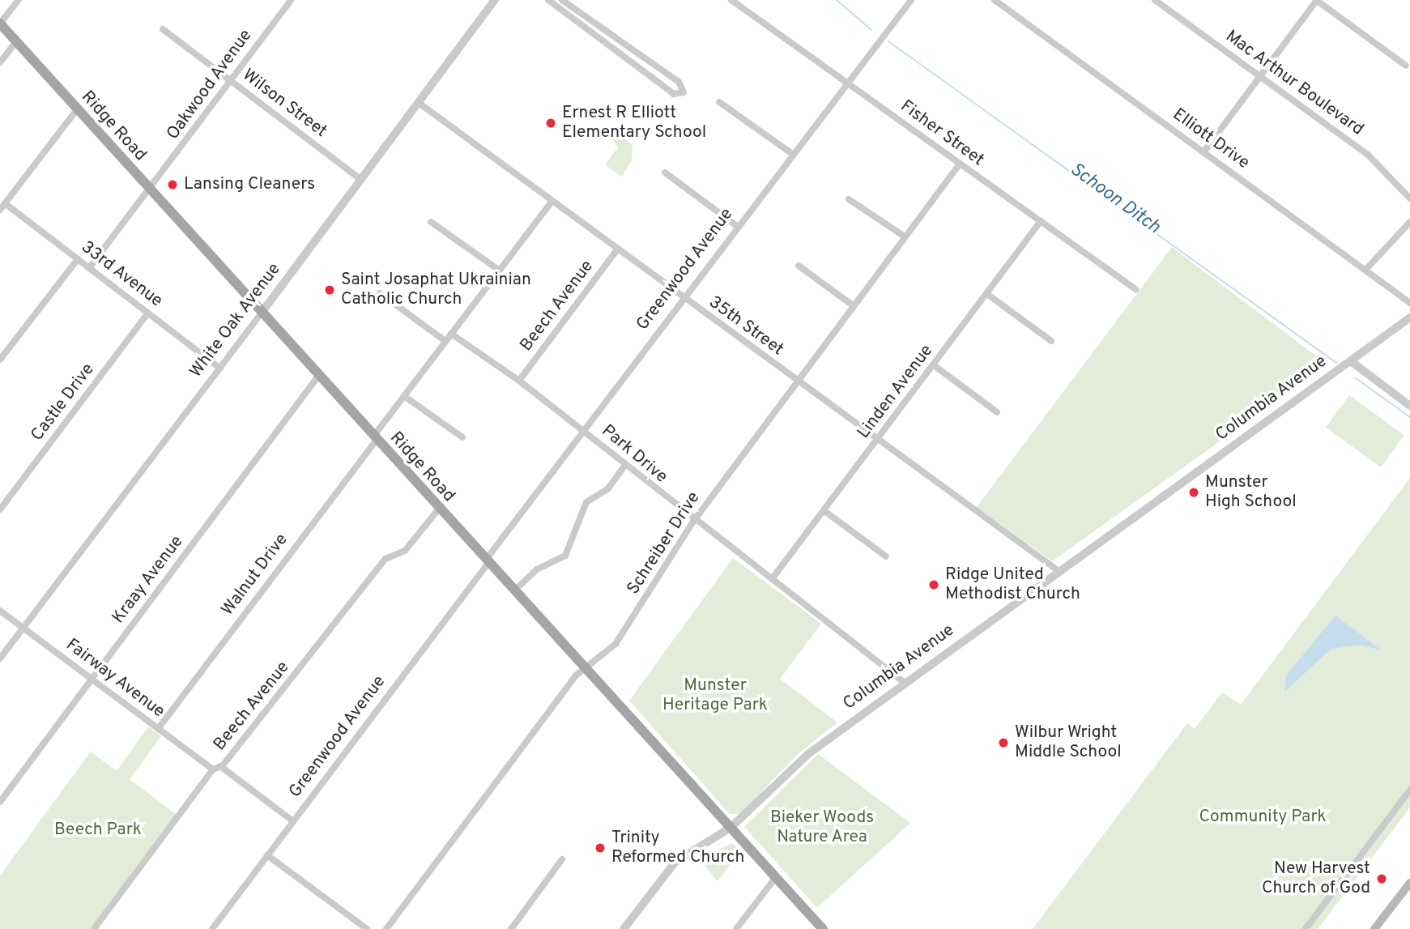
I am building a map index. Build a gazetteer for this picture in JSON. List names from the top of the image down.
{
  "streets": {
    "main road": ["Ridge Road"],
    "street": [
      "Mac Arthur Boulevard",
      "Oakwood Avenue",
      "Wilson Street",
      "Fisher Street",
      "Elliott Drive",
      "Greenwood Avenue",
      "33rd Avenue",
      "Beech Avenue",
      "White Oak Avenue",
      "35th Street",
      "Linden Avenue",
      "Columbia Avenue",
      "Castle Drive",
      "Park Drive",
      "Schreiber Drive",
      "Walnut Drive",
      "Kraay Avenue",
      "Fairway Avenue"
    ]
  },
  "crossings": [
    ["Oakwood Avenue", "Wilson Street"],
    ["Oakwood Avenue", "Ridge Road"],
    ["Oakwood Avenue", "33rd Avenue"],
    ["Wilson Street", "White Oak Avenue"],
    ["Ridge Road", "Greenwood Avenue"],
    ["Ridge Road", "Beech Avenue"],
    ["Ridge Road", "White Oak Avenue"],
    ["Ridge Road", "Columbia Avenue"],
    ["Ridge Road", "Schreiber Drive"],
    ["Ridge Road", "Walnut Drive"],
    ["Ridge Road", "Kraay Avenue"],
    ["Fisher Street", "Greenwood Avenue"],
    ["Fisher Street", "Linden Avenue"],
    ["Fisher Street", "Schreiber Drive"],
    ["Greenwood Avenue", "35th Street"],
    ["Greenwood Avenue", "Park Drive"],
    ["Greenwood Avenue", "Fairway Avenue"],
    ["33rd Avenue", "White Oak Avenue"],
    ["33rd Avenue", "Castle Drive"],
    ["Beech Avenue", "35th Street"],
    ["Beech Avenue", "Park Drive"],
    ["Beech Avenue", "Fairway Avenue"],
    ["White Oak Avenue", "35th Street"],
    ["White Oak Avenue", "Fairway Avenue"],
    ["35th Street", "Linden Avenue"],
    ["35th Street", "Columbia Avenue"],
    ["35th Street", "Schreiber Drive"],
    ["35th Street", "Walnut Drive"],
    ["Linden Avenue", "Park Drive"],
    ["Columbia Avenue", "Park Drive"],
    ["Park Drive", "Schreiber Drive"],
    ["Park Drive", "Walnut Drive"],
    ["Walnut Drive", "Fairway Avenue"],
    ["Kraay Avenue", "Fairway Avenue"]
  ],
  "water": ["Schoon Ditch"],
  "parks": [
    "Munster Heritage Park",
    "Community Park",
    "Bieker Woods Nature Area",
    "Beech Park"
  ],
  "places": [
    "Ernest R Elliott Elementary School",
    "Lansing Cleaners",
    "Saint Josaphat Ukrainian Catholic Church",
    "Munster High School",
    "Ridge United Methodist Church",
    "Wilbur Wright Middle School",
    "Trinity Reformed Church",
    "New Harvest Church of God"
  ]
}
